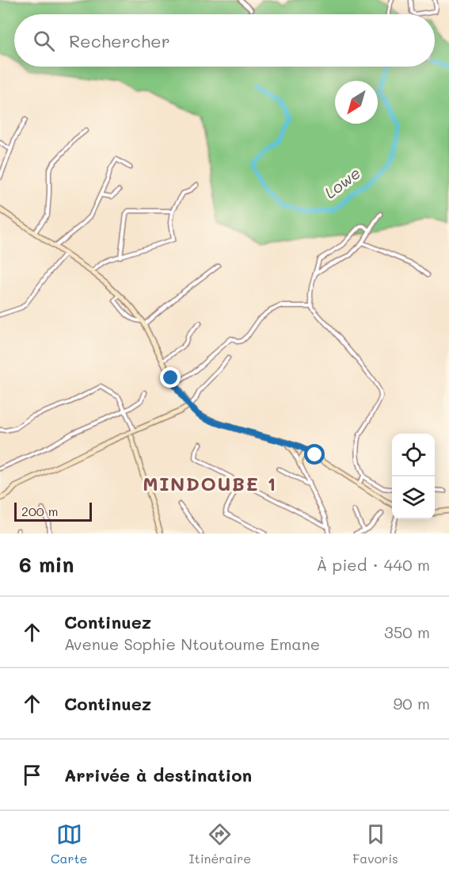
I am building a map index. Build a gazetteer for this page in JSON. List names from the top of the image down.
{
  "districts": ["MINDOUBE 1"],
  "water": ["Lowe"],
  "scale_bar": "200 m",
  "north": "bottom left",
  "page": {
    "search": "Rechercher",
    "scale": "200 m",
    "heading": ["6 min", "À pied · 440 m"],
    "list": [
      ["Continuez", "Avenue Sophie Ntoutoume Emane", "350 m"],
      ["Continuez", "90 m"],
      "Arrivée à destination"
    ],
    "nav": ["Carte", "Itinéraire", "Favoris"]
  }
}
